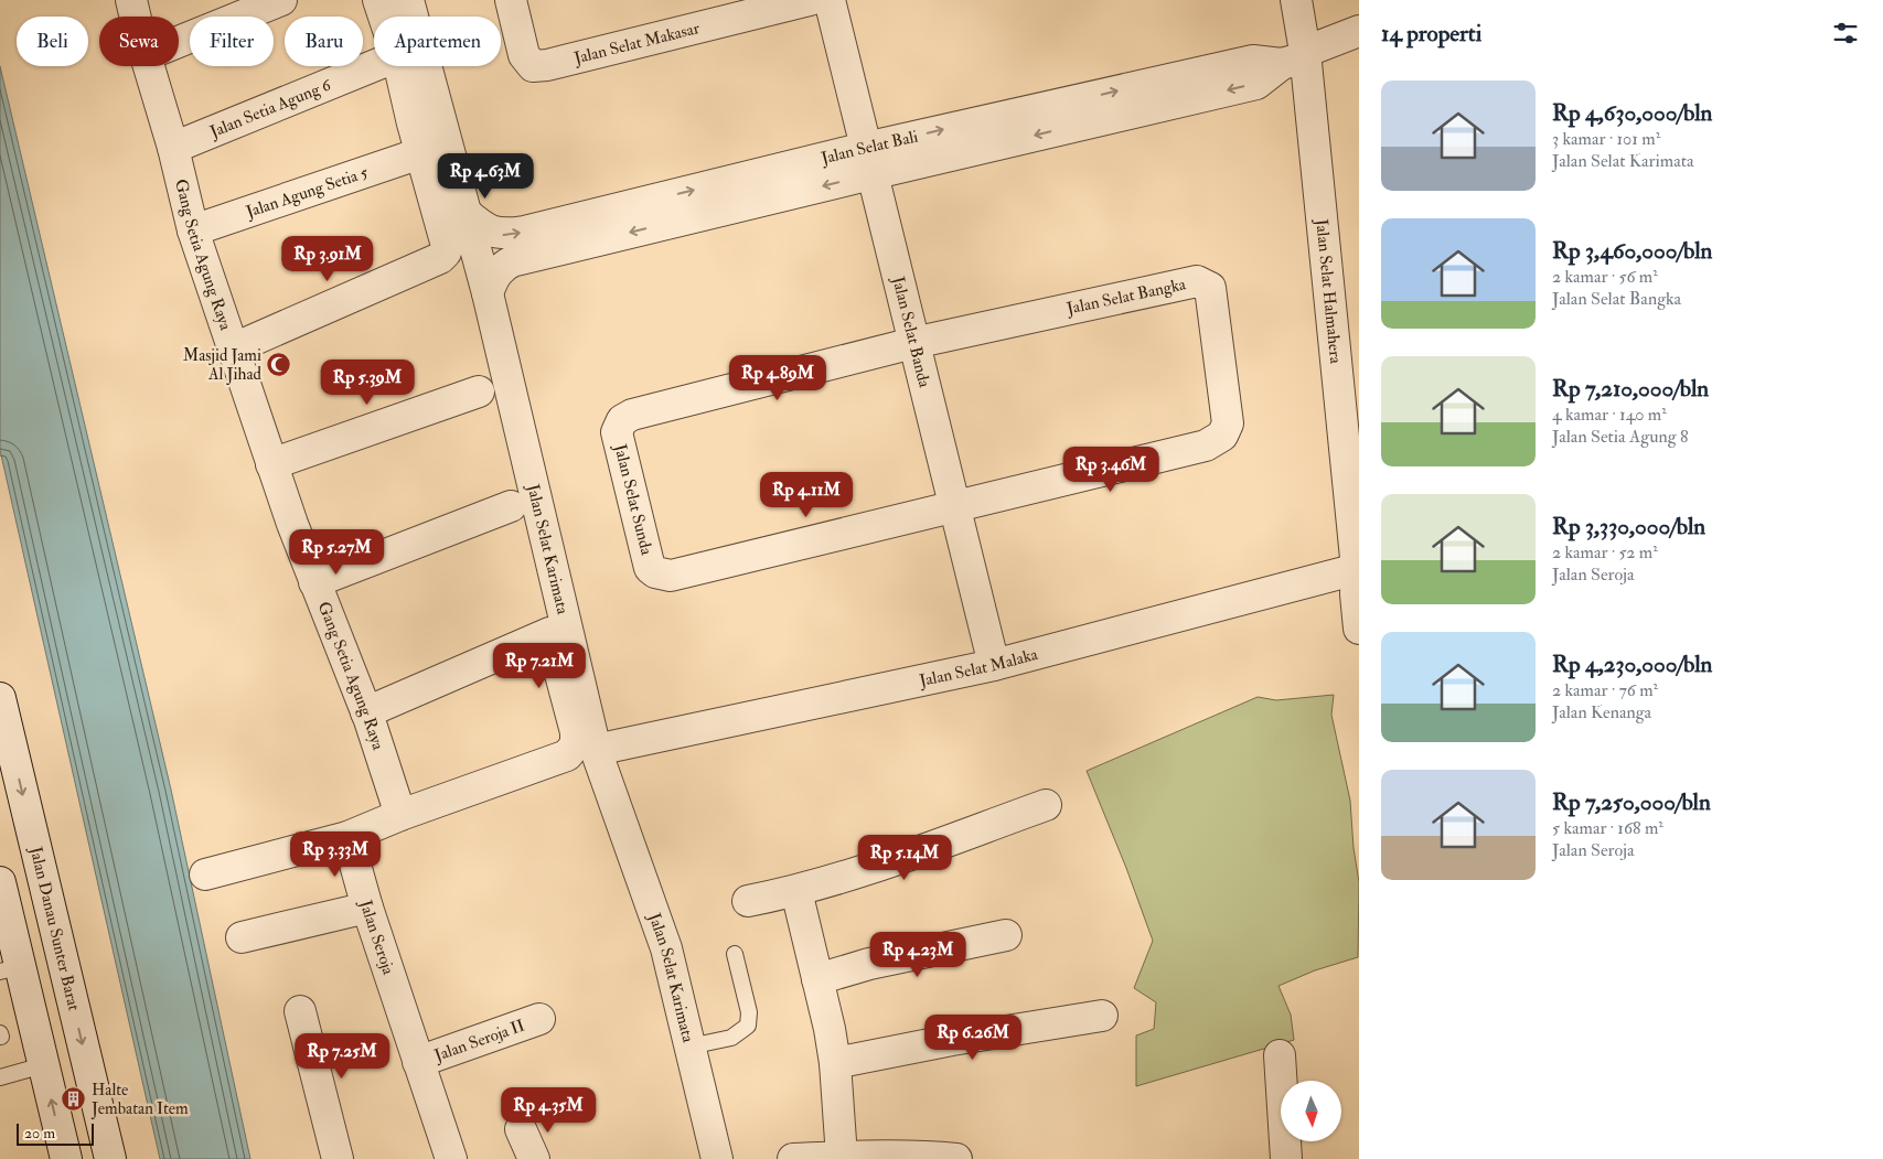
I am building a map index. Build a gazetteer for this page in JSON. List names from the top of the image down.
{
  "streets": {
    "street": [
      "Jalan Selat Makasar",
      "Jalan Setia Agung 6",
      "Jalan Selat Bali",
      "Jalan Agung Setia 5",
      "Gang Setia Agung Raya",
      "Jalan Selat Halmahera",
      "Jalan Selat Bangka",
      "Jalan Selat Banda",
      "Jalan Selat Sunda",
      "Jalan Selat Karimata",
      "Jalan Selat Malaka",
      "Jalan Danau Sunter Barat",
      "Jalan Seroja",
      "Jalan Seroja II"
    ]
  },
  "crossings": [
    ["Jalan Setia Agung 6", "Gang Setia Agung Raya"],
    ["Jalan Selat Bali", "Jalan Selat Halmahera"],
    ["Jalan Selat Bali", "Jalan Selat Banda"],
    ["Jalan Selat Bali", "Jalan Selat Karimata"],
    ["Jalan Agung Setia 5", "Gang Setia Agung Raya"],
    ["Jalan Selat Halmahera", "Jalan Selat Malaka"],
    ["Jalan Selat Bangka", "Jalan Selat Banda"],
    ["Jalan Selat Bangka", "Jalan Selat Sunda"],
    ["Jalan Selat Banda", "Jalan Selat Sunda"],
    ["Jalan Selat Banda", "Jalan Selat Malaka"],
    ["Jalan Selat Karimata", "Jalan Selat Malaka"],
    ["Jalan Seroja", "Jalan Seroja II"]
  ],
  "places": {
    "mosque": ["Masjid Jami Al Jihad"],
    "building": ["Halte Jembatan Item"]
  },
  "scale_bar": "20 m",
  "north": "bottom",
  "page": {
    "heading": "14 properti",
    "chip": [
      "Beli",
      "Sewa",
      "Filter",
      "Baru",
      "Apartemen"
    ],
    "list": [
      {
        "name": "Rp 4,630,000/bln",
        "note": "3 kamar · 101 m² · Jalan Selat Karimata"
      },
      {
        "name": "Rp 3,460,000/bln",
        "note": "2 kamar · 56 m² · Jalan Selat Bangka"
      },
      {
        "name": "Rp 7,210,000/bln",
        "note": "4 kamar · 140 m² · Jalan Setia Agung 8"
      },
      {
        "name": "Rp 3,330,000/bln",
        "note": "2 kamar · 52 m² · Jalan Seroja"
      },
      {
        "name": "Rp 4,230,000/bln",
        "note": "2 kamar · 76 m² · Jalan Kenanga"
      },
      {
        "name": "Rp 7,250,000/bln",
        "note": "5 kamar · 168 m² · Jalan Seroja"
      }
    ],
    "price": [
      "Rp 4.63M",
      "Rp 3.91M",
      "Rp 4.89M",
      "Rp 5.39M",
      "Rp 3.46M",
      "Rp 4.11M",
      "Rp 5.27M",
      "Rp 7.21M",
      "Rp 3.33M",
      "Rp 5.14M",
      "Rp 4.23M",
      "Rp 6.26M",
      "Rp 7.25M",
      "Rp 4.35M"
    ],
    "scale": "20 m"
  }
}
